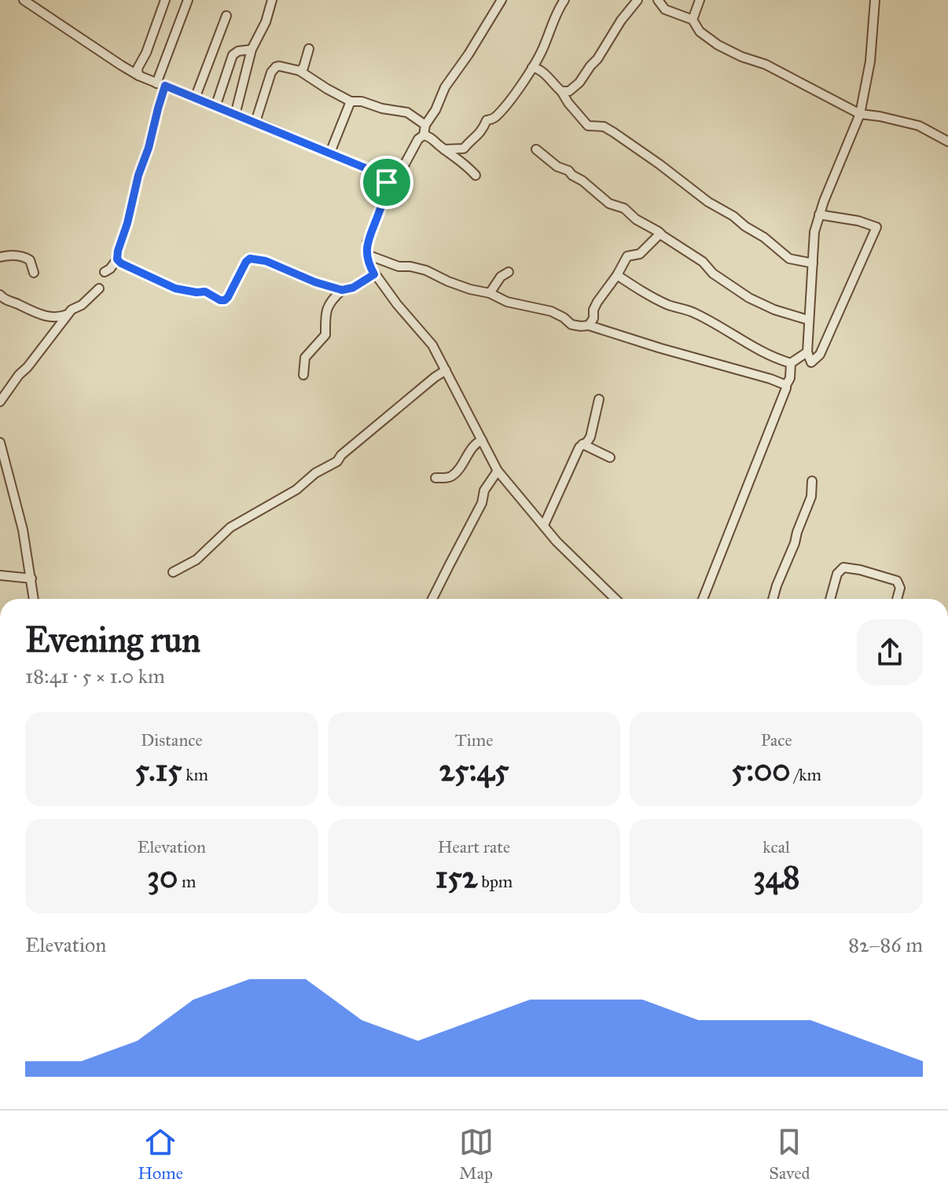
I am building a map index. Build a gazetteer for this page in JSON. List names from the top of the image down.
{
  "page": {
    "heading": ["Evening run", "18:41 · 5 × 1.0 km"],
    "stats": [
      ["Distance", "5.15 km"],
      ["Time", "25:45"],
      ["Pace", "5:00 /km"],
      ["Elevation", "30 m"],
      ["Heart rate", "152 bpm"],
      ["kcal", "348"]
    ],
    "chart": ["Elevation", "82–86 m"],
    "tabs": ["Home", "Map", "Saved"]
  }
}
